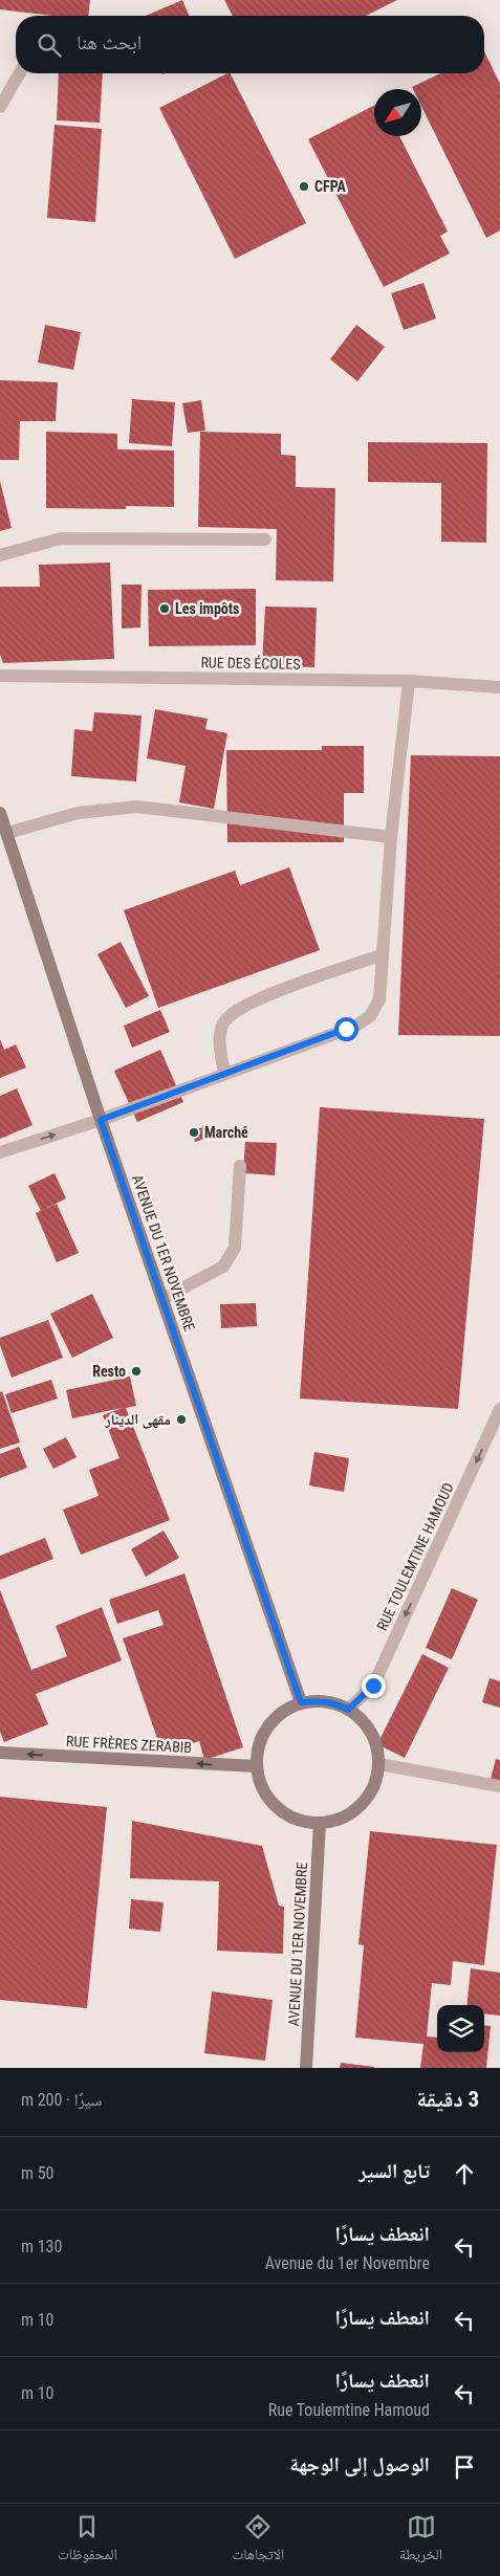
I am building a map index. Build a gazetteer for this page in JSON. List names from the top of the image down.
{
  "streets": {
    "main road": ["AVENUE DU 1ER NOVEMBRE", "RUE FRÈRES ZERABIB"],
    "street": ["RUE DES ÉCOLES", "RUE TOULEMTINE HAMOUD"]
  },
  "crossings": [
    ["AVENUE DU 1ER NOVEMBRE", "RUE TOULEMTINE HAMOUD"],
    ["AVENUE DU 1ER NOVEMBRE", "RUE FRÈRES ZERABIB"],
    ["RUE TOULEMTINE HAMOUD", "RUE FRÈRES ZERABIB"]
  ],
  "one_way": ["RUE TOULEMTINE HAMOUD", "RUE FRÈRES ZERABIB"],
  "places": [
    "CFPA",
    "Les impôts",
    "Marché",
    "Resto",
    "مقهى الدينار"
  ],
  "north": "bottom left",
  "page": {
    "search": "ابحث هنا",
    "heading": ["3 دقيقة", "سيرًا · 200 m"],
    "list": [
      ["تابع السير", "50 m"],
      ["انعطف يسارًا", "Avenue du 1er Novembre", "130 m"],
      ["انعطف يسارًا", "10 m"],
      ["انعطف يسارًا", "Rue Toulemtine Hamoud", "10 m"],
      "الوصول إلى الوجهة"
    ],
    "nav": ["الخريطة", "الاتجاهات", "المحفوظات"]
  }
}
